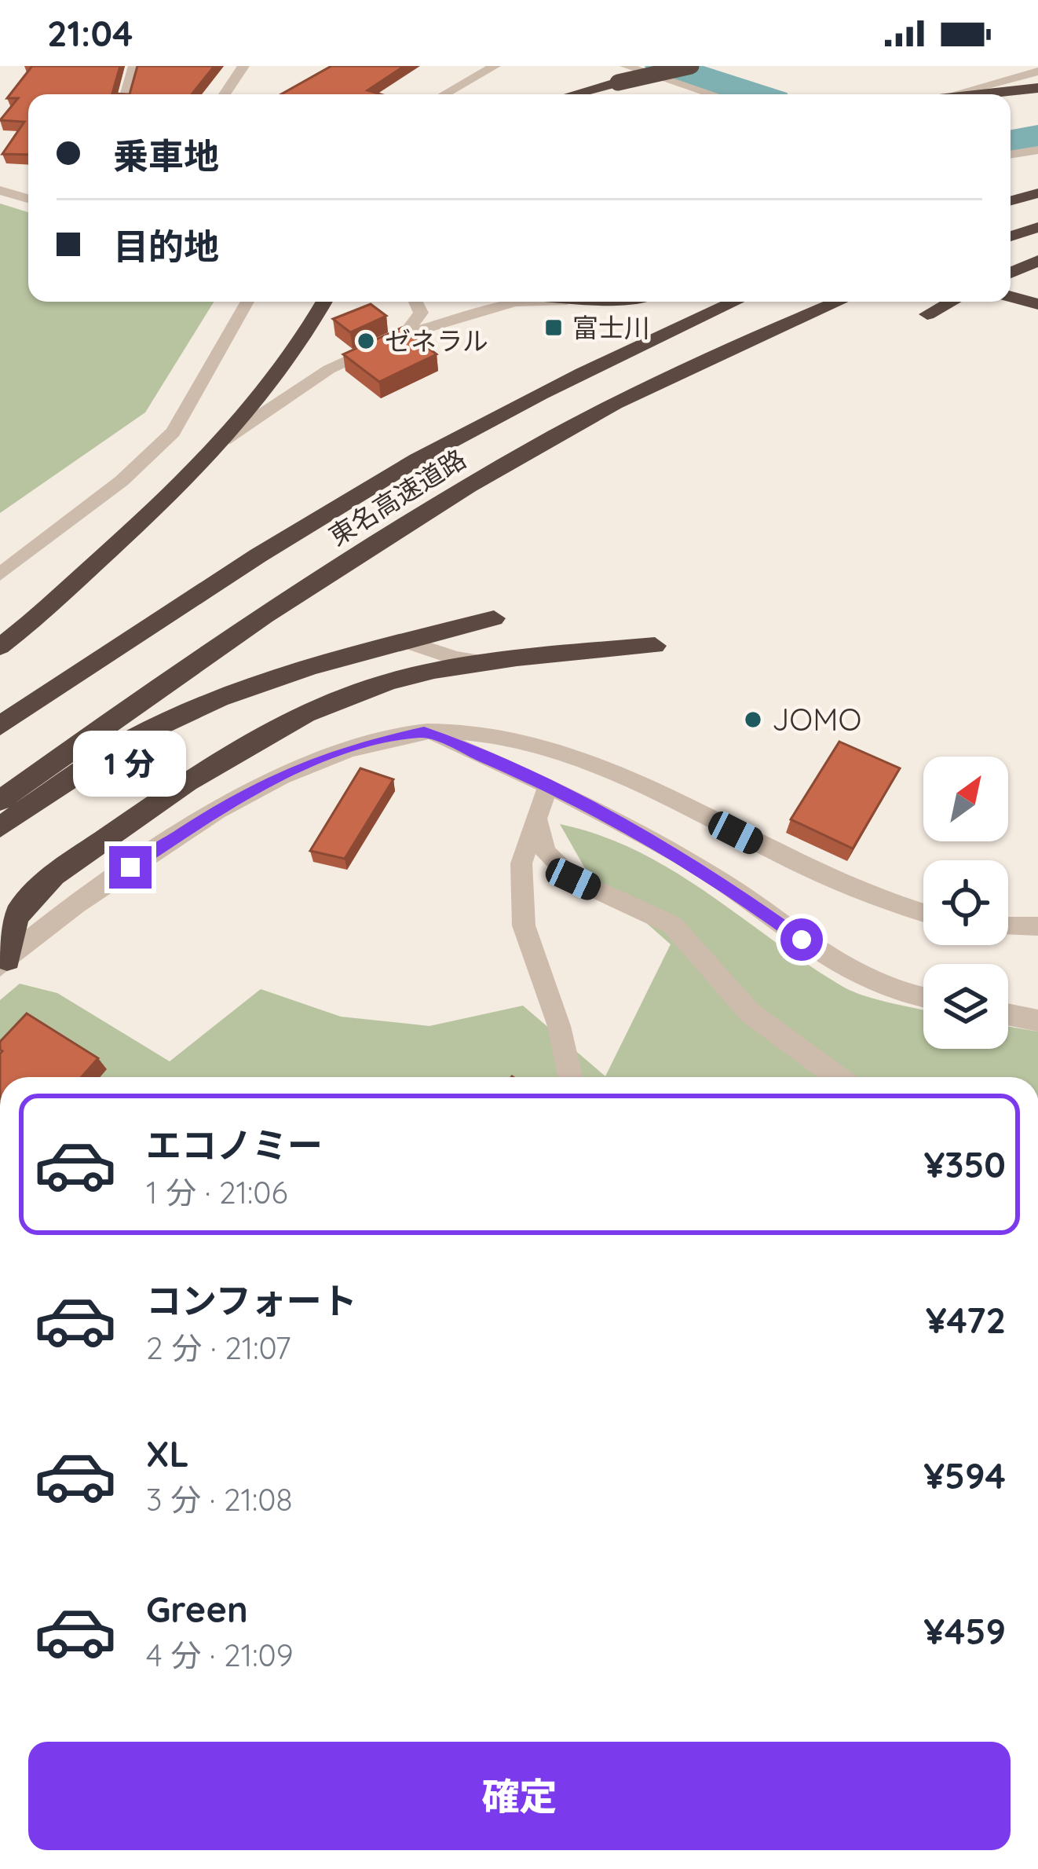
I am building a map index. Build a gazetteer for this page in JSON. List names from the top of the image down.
{
  "streets": {
    "highway": ["東名高速道路"]
  },
  "places": {
    "transit": ["富士川"],
    "other": ["ゼネラル", "JOMO"]
  },
  "north": "top right",
  "page": {
    "status": "21:04",
    "banner": ["乗車地", "目的地"],
    "bubble": "1 分",
    "list": [
      {
        "name": "エコノミー",
        "note": "1 分 · 21:06",
        "value": "¥350"
      },
      {
        "name": "コンフォート",
        "note": "2 分 · 21:07",
        "value": "¥472"
      },
      {
        "name": "XL",
        "note": "3 分 · 21:08",
        "value": "¥594"
      },
      {
        "name": "Green",
        "note": "4 分 · 21:09",
        "value": "¥459"
      }
    ],
    "buttons": "確定"
  }
}
